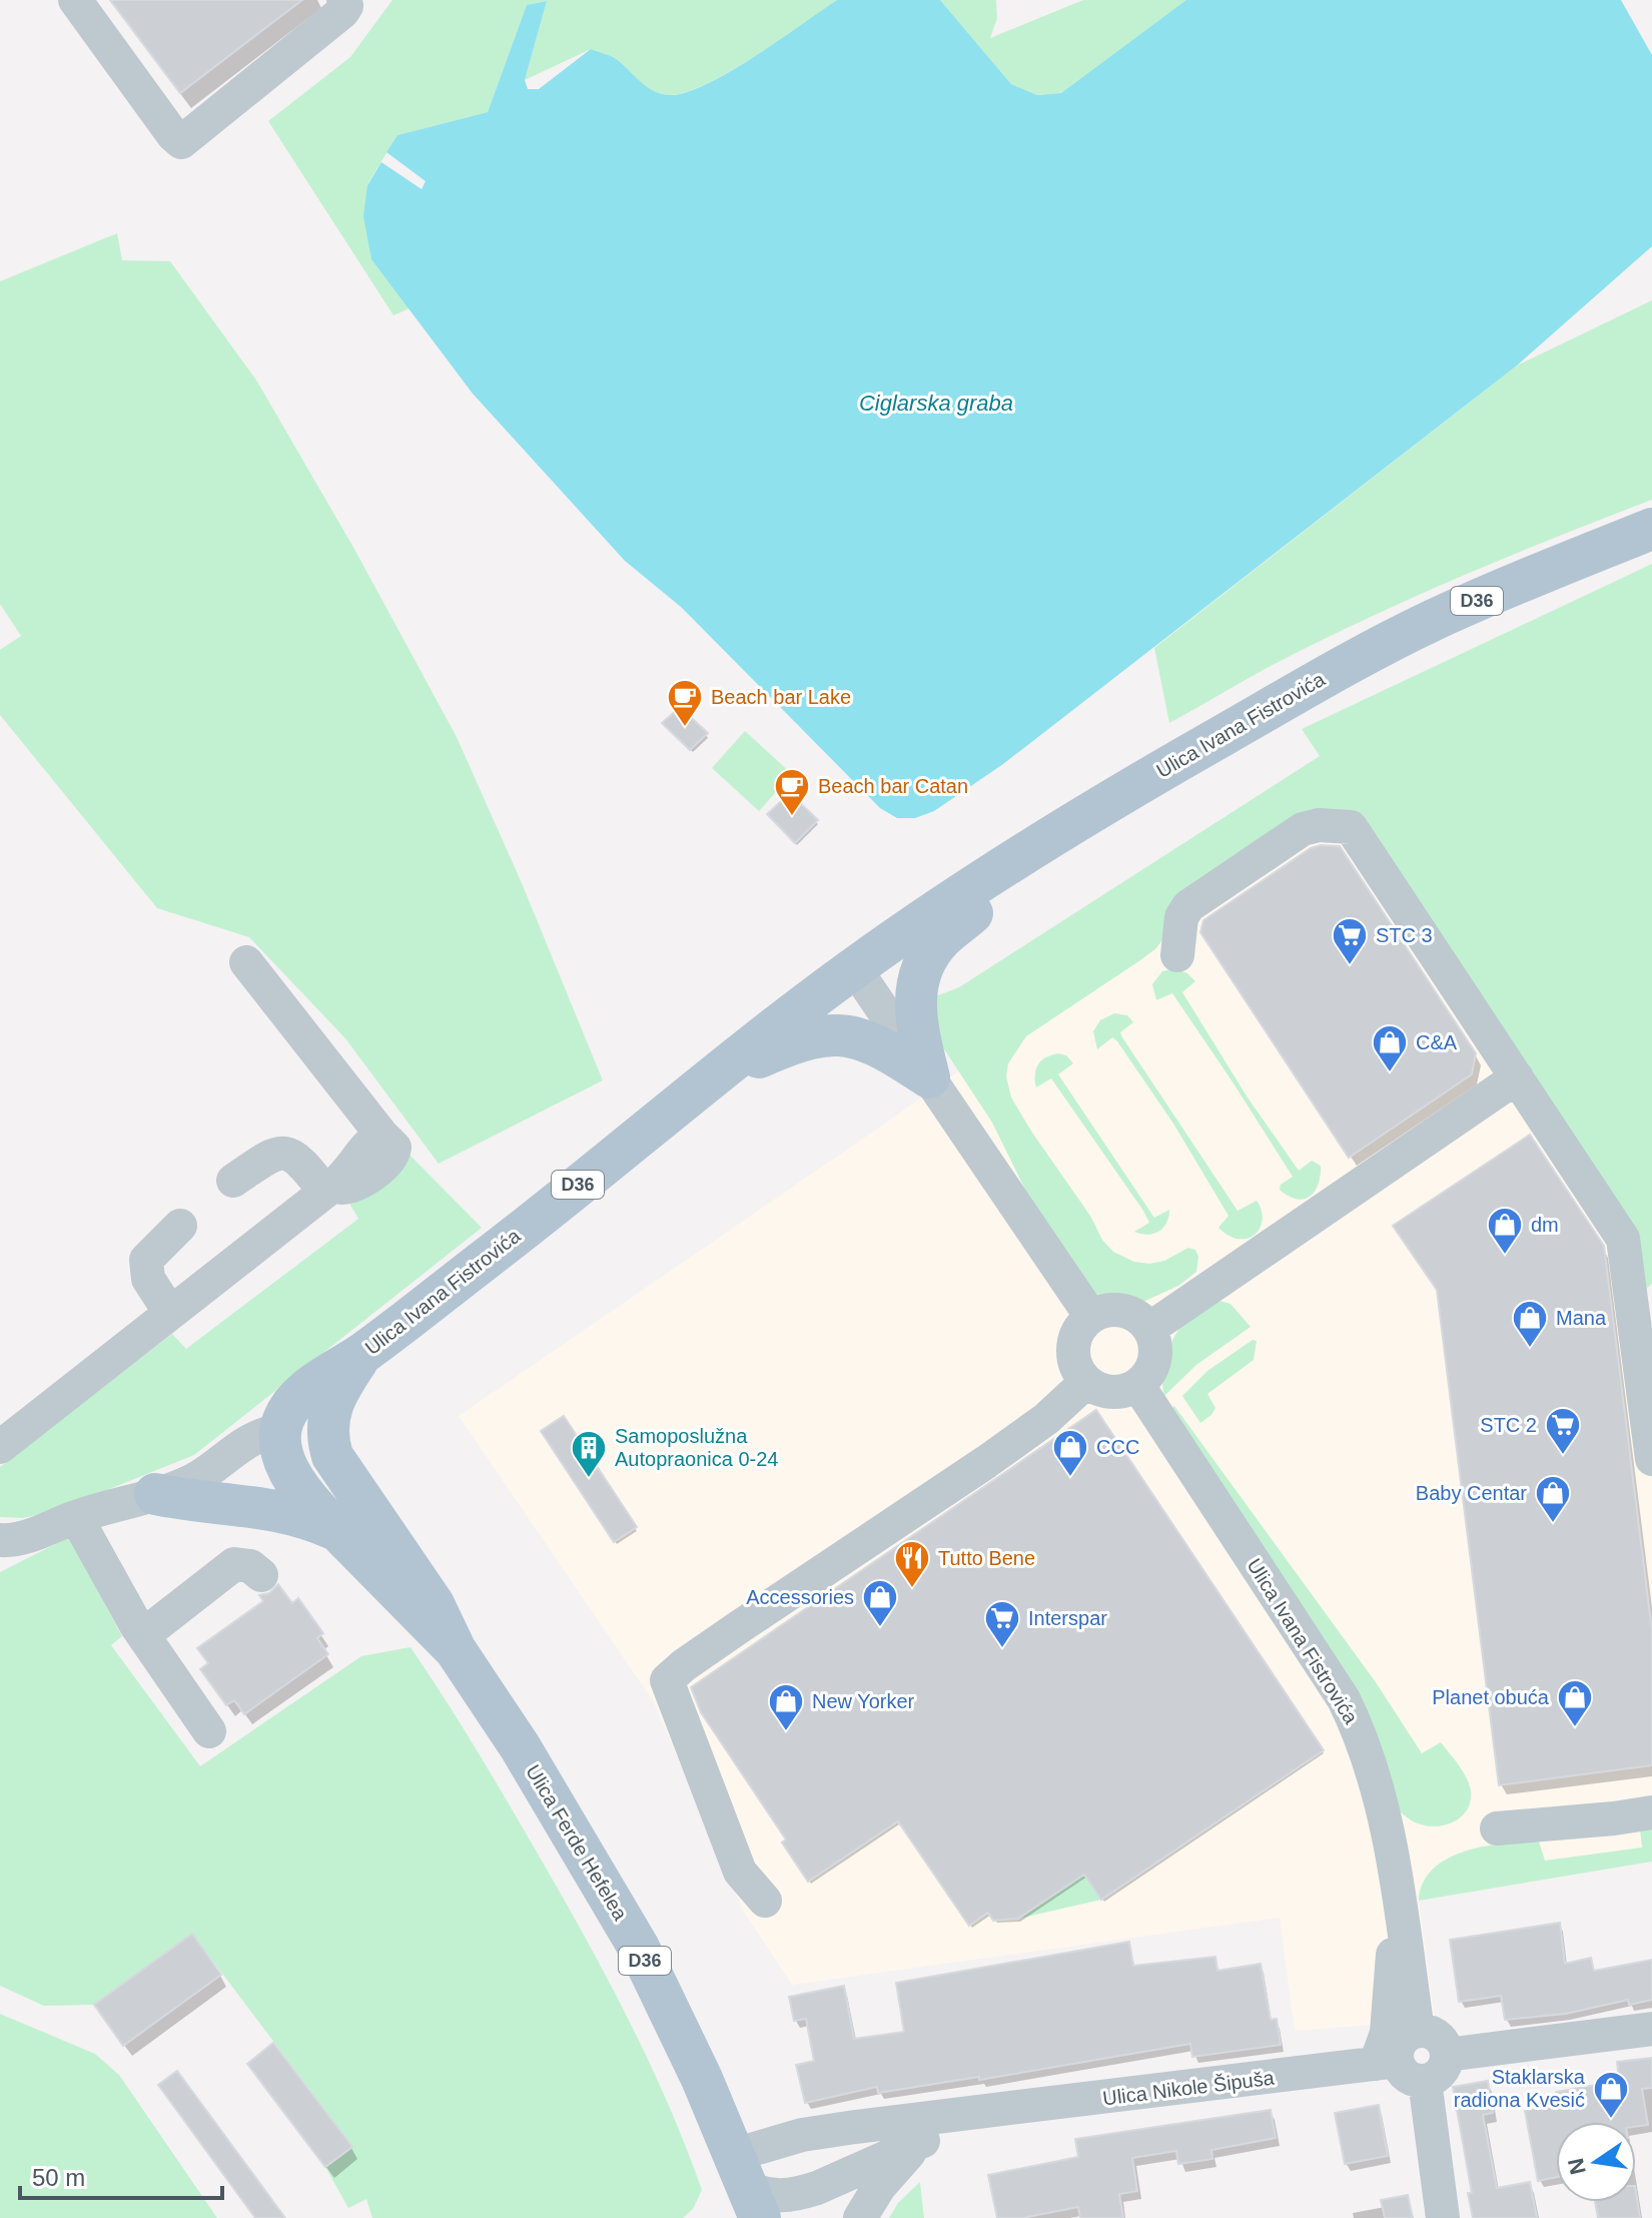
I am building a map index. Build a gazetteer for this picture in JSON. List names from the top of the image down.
{
  "streets": {
    "main road": ["D36", "Ulica Ivana Fistrovića", "Ulica Ferde Hefelea"],
    "street": ["Ulica Nikole Šipuša"]
  },
  "crossings": [
    ["Ulica Ivana Fistrovića", "Ulica Ferde Hefelea"],
    ["Ulica Ivana Fistrovića", "Ulica Nikole Šipuša"],
    ["Ulica Ferde Hefelea", "Ulica Nikole Šipuša"]
  ],
  "water": ["Ciglarska graba"],
  "places": {
    "cafe": ["Beach bar Lake", "Beach bar Catan"],
    "supermarket": ["STC 3", "STC 2", "Interspar"],
    "shop": [
      "C&A",
      "dm",
      "Mana",
      "CCC",
      "Baby Centar",
      "Accessories",
      "Planet obuća",
      "New Yorker",
      "Staklarska radiona Kvesić"
    ],
    "building": ["Samoposlužna Autopraonica 0-24"],
    "restaurant": ["Tutto Bene"]
  },
  "scale_bar": "50 m",
  "north": "left"
}
